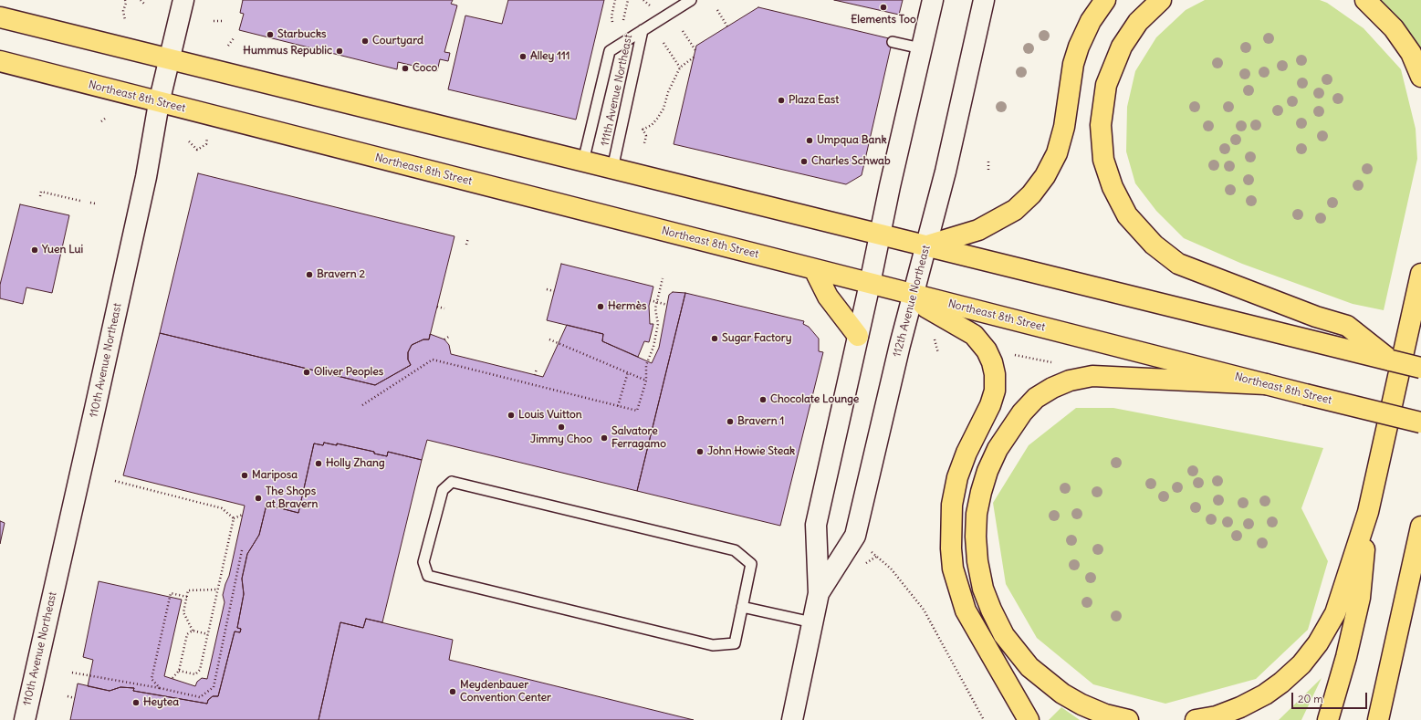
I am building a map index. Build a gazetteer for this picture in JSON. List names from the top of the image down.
{
  "streets": {
    "main road": ["Northeast 8th Street", "112th Avenue Northeast", "110th Avenue Northeast"],
    "lane": ["111th Avenue Northeast"]
  },
  "crossings": [
    ["Northeast 8th Street", "112th Avenue Northeast"],
    ["Northeast 8th Street", "110th Avenue Northeast"]
  ],
  "places": [
    "Elements Too",
    "Starbucks",
    "Courtyard",
    "Hummus Republic",
    "Alley 111",
    "Coco",
    "Plaza East",
    "Umpqua Bank",
    "Charles Schwab",
    "Yuen Lui",
    "Bravern 2",
    "Hermès",
    "Sugar Factory",
    "Oliver Peoples",
    "Chocolate Lounge",
    "Louis Vuitton",
    "Bravern 1",
    "Jimmy Choo",
    "Salvatore Ferragamo",
    "John Howie Steak",
    "Holly Zhang",
    "Mariposa",
    "The Shops at Bravern",
    "Meydenbauer Convention Center",
    "Heytea"
  ],
  "scale_bar": "20 m"
}
